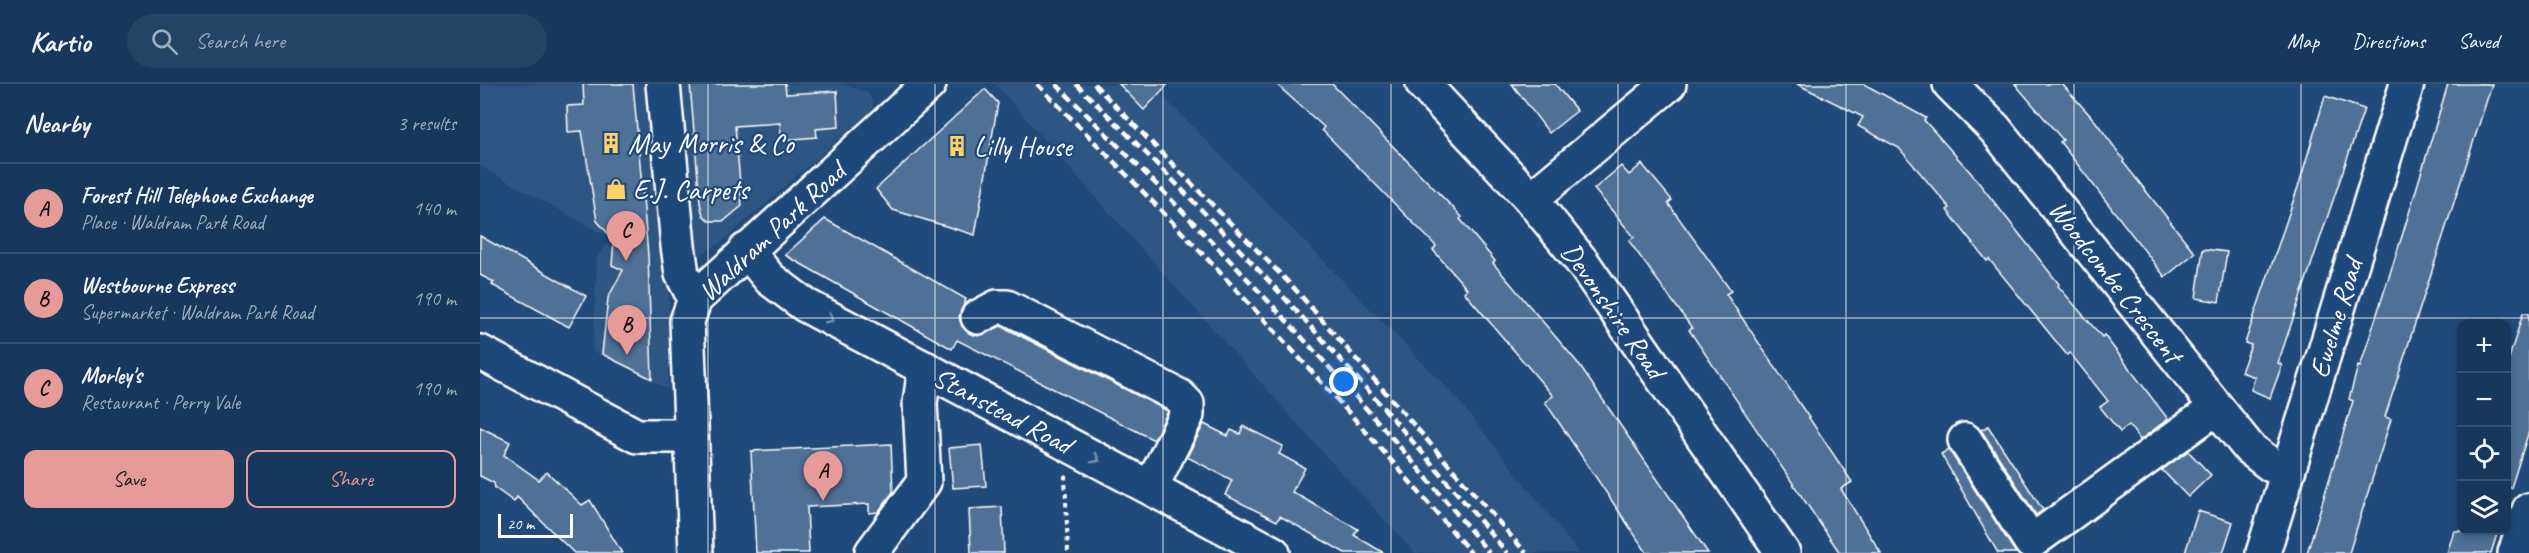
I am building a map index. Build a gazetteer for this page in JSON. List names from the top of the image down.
{
  "streets": {
    "main road": [
      "Waldram Park Road",
      "Woodcombe Crescent",
      "Devonshire Road",
      "Ewelme Road",
      "Stanstead Road"
    ]
  },
  "crossings": [
    ["Waldram Park Road", "Stanstead Road"],
    ["Woodcombe Crescent", "Ewelme Road"]
  ],
  "one_way": ["Stanstead Road"],
  "places": {
    "building": ["May Morris & Co", "Lilly House"],
    "shop": ["E.J. Carpets"]
  },
  "scale_bar": "20 m",
  "page": {
    "header": "Kartio",
    "search": "Search here",
    "nav": ["Map", "Directions", "Saved"],
    "heading": ["Nearby", "3 results"],
    "list": [
      {
        "mark": "A",
        "name": "Forest Hill Telephone Exchange",
        "note": "Place · Waldram Park Road",
        "value": "140 m"
      },
      {
        "mark": "B",
        "name": "Westbourne Express",
        "note": "Supermarket · Waldram Park Road",
        "value": "190 m"
      },
      {
        "mark": "C",
        "name": "Morley's",
        "note": "Restaurant · Perry Vale",
        "value": "190 m"
      }
    ],
    "pins": ["C", "B", "A"],
    "map_buttons": ["+", "−"],
    "buttons": ["Save", "Share"],
    "scale": "20 m"
  }
}
